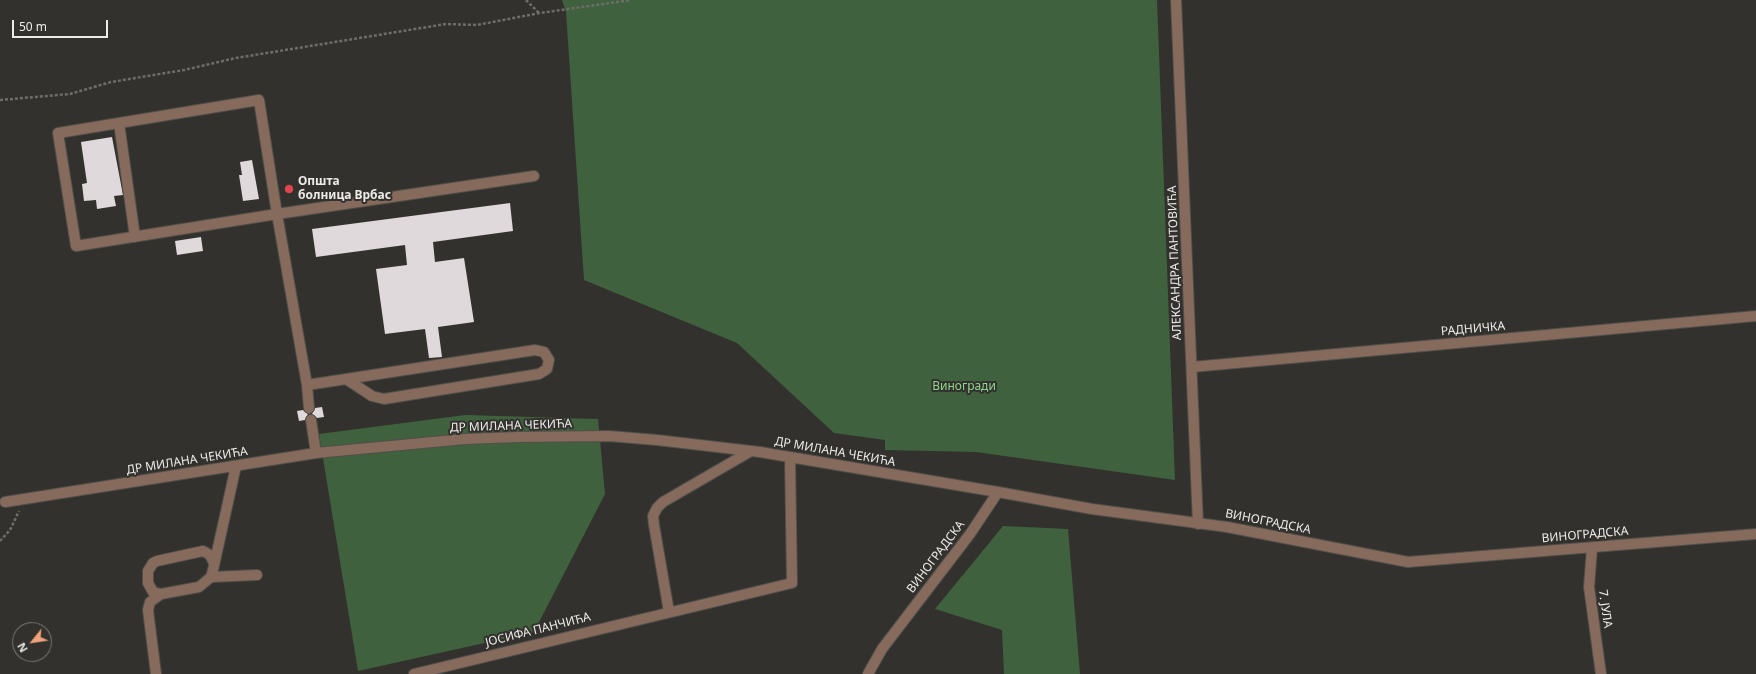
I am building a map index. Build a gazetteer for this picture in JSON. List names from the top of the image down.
{
  "streets": {
    "street": [
      "АЛЕКСАНДРА ПАНТОВИЋА",
      "РАДНИЧКА",
      "ДР МИЛАНА ЧЕКИЋА",
      "ВИНОГРАДСКА",
      "7. ЈУЛА",
      "ЈОСИФА ПАНЧИЋА"
    ]
  },
  "crossings": [
    ["АЛЕКСАНДРА ПАНТОВИЋА", "РАДНИЧКА"],
    ["АЛЕКСАНДРА ПАНТОВИЋА", "ВИНОГРАДСКА"],
    ["ДР МИЛАНА ЧЕКИЋА", "ВИНОГРАДСКА"],
    ["ДР МИЛАНА ЧЕКИЋА", "ЈОСИФА ПАНЧИЋА"],
    ["ВИНОГРАДСКА", "7. ЈУЛА"]
  ],
  "parks": ["Виногради"],
  "places": ["Општа болница Врбас"],
  "scale_bar": "50 m",
  "north": "bottom left"
}
